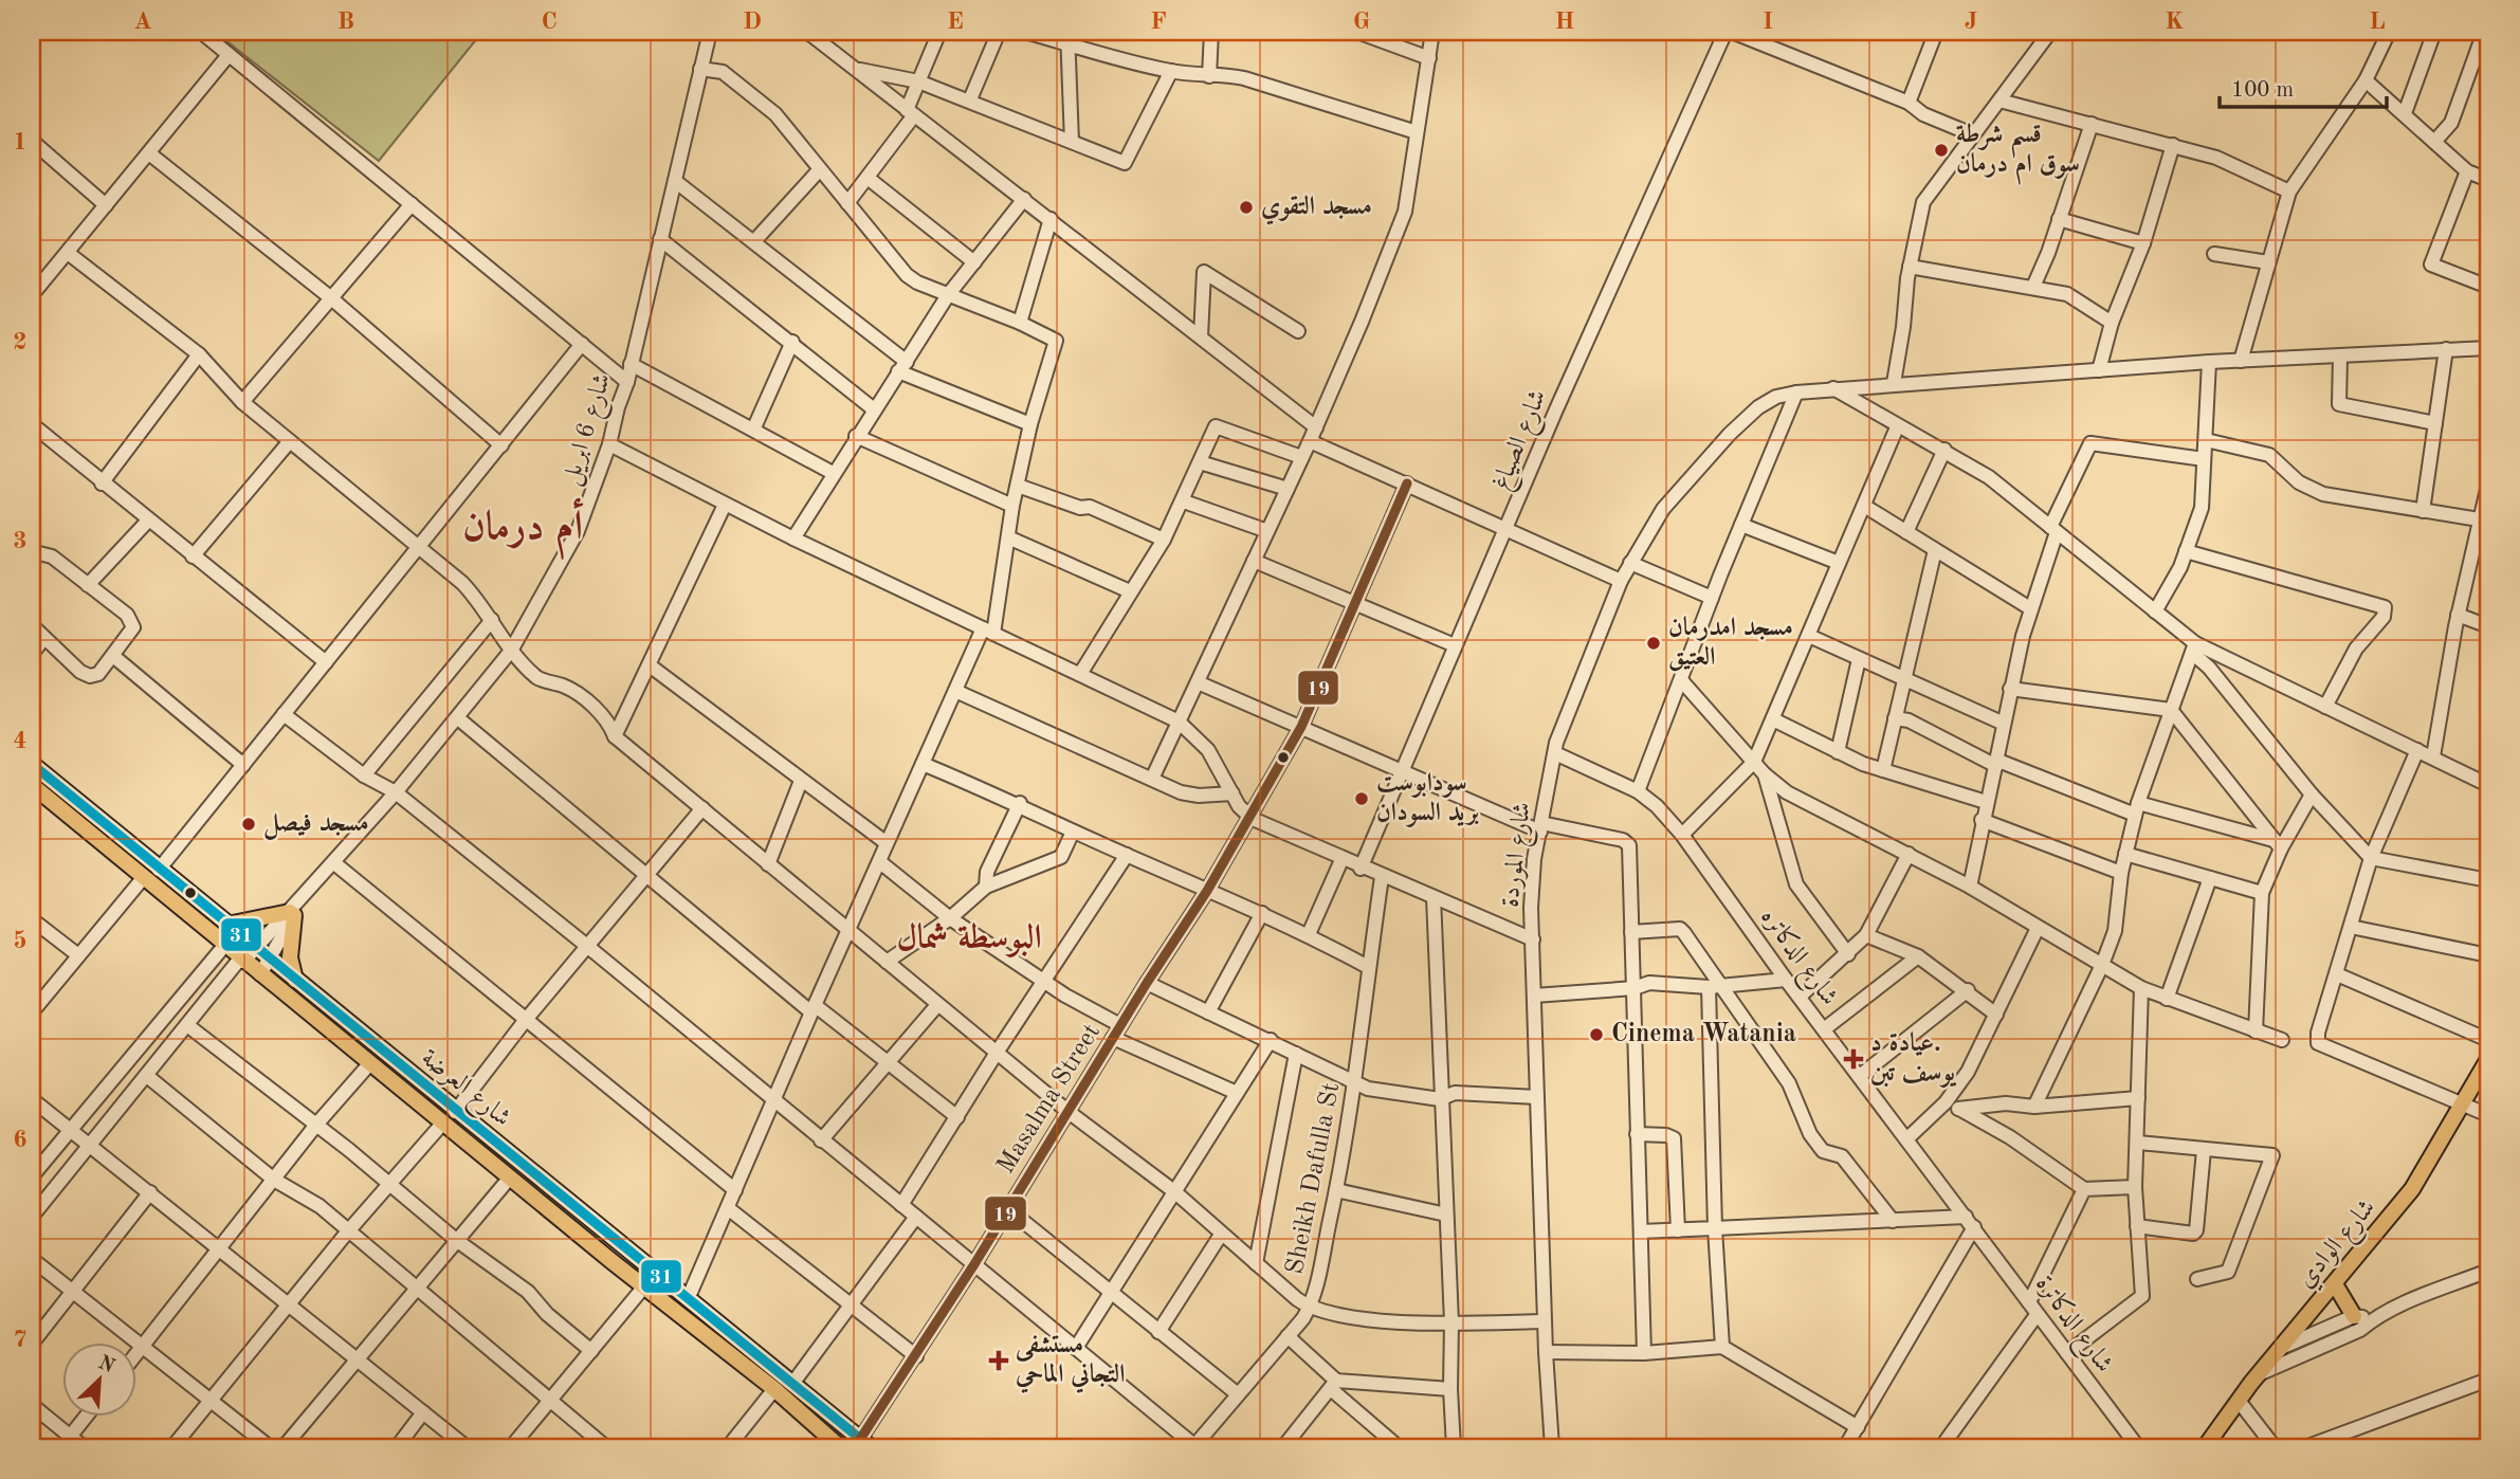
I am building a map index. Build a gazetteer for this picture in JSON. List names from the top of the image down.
{
  "streets": {
    "main road": ["شارع العرضة", "شارع الوادي"],
    "street": [
      "شارع 6 ابريل",
      "شارع الصياغ",
      "شارع الموردة",
      "شارع الدكاتره",
      "Masalma Street",
      "Sheikh Dafulla St",
      "شارع الدكاترة"
    ]
  },
  "crossings": [
    ["شارع 6 ابريل", "شارع العرضة"],
    ["شارع الموردة", "شارع الدكاتره"],
    ["شارع الدكاتره", "شارع الدكاترة"],
    ["شارع العرضة", "Masalma Street"]
  ],
  "districts": ["أم درمان", "البوسطة شمال"],
  "places": {
    "other": [
      "قسم شرطة سوق ام درمان",
      "مسجد التقوي",
      "مسجد امدرمان العتيق",
      "سودابوست بريد السودان",
      "مسجد فيصل",
      "Cinema Watania"
    ],
    "health": ["عيادة د. يوسف تبن", "مستشفى التجاني الماحي"]
  },
  "lines": ["transit line 19", "transit line 31"],
  "scale_bar": "100 m",
  "north": "top right",
  "grid": {
    "columns": [
      "A",
      "B",
      "C",
      "D",
      "E",
      "F",
      "G",
      "H",
      "I",
      "J",
      "K",
      "L"
    ],
    "rows": [
      "1",
      "2",
      "3",
      "4",
      "5",
      "6",
      "7"
    ]
  }
}
